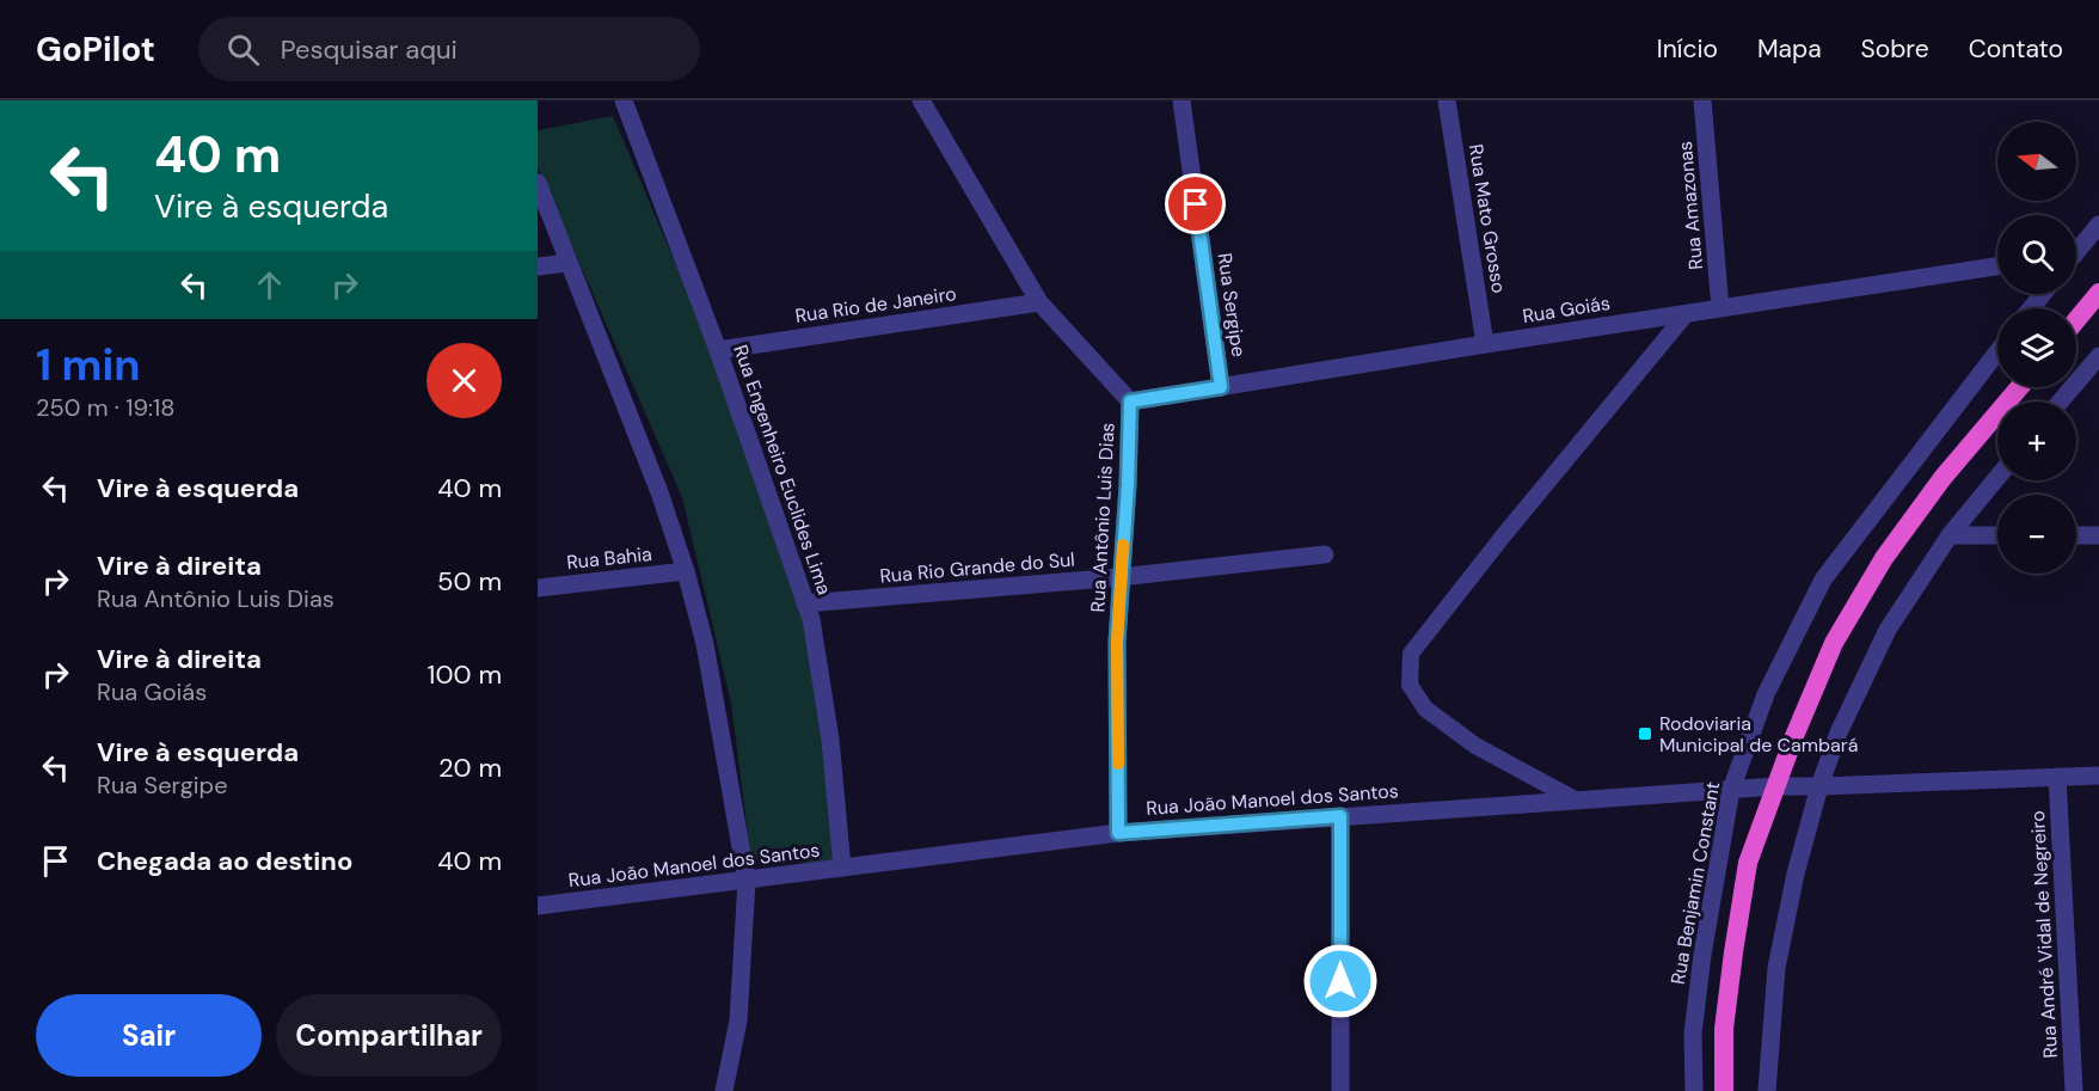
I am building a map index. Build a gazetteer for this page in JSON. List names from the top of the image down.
{
  "streets": {
    "street": [
      "Rua Amazonas",
      "Rua Mato Grosso",
      "Rua Rio de Janeiro",
      "Rua Sergipe",
      "Rua Goiás",
      "Rua Engenheiro Euclides Lima",
      "Rua Antônio Luis Dias",
      "Rua Bahia",
      "Rua Rio Grande do Sul",
      "Rua João Manoel dos Santos",
      "Rua Benjamin Constant",
      "Rua André Vidal de Negreiro"
    ]
  },
  "crossings": [
    ["Rua Amazonas", "Rua Goiás"],
    ["Rua Mato Grosso", "Rua Goiás"],
    ["Rua Rio de Janeiro", "Rua Engenheiro Euclides Lima"],
    ["Rua Rio de Janeiro", "Rua Antônio Luis Dias"],
    ["Rua Sergipe", "Rua Goiás"],
    ["Rua Goiás", "Rua Antônio Luis Dias"],
    ["Rua Engenheiro Euclides Lima", "Rua Rio Grande do Sul"],
    ["Rua Engenheiro Euclides Lima", "Rua João Manoel dos Santos"],
    ["Rua Antônio Luis Dias", "Rua Rio Grande do Sul"],
    ["Rua Antônio Luis Dias", "Rua João Manoel dos Santos"],
    ["Rua João Manoel dos Santos", "Rua Benjamin Constant"],
    ["Rua João Manoel dos Santos", "Rua André Vidal de Negreiro"]
  ],
  "places": {
    "transit": ["Rodoviaria Municipal de Cambará"]
  },
  "north": "left",
  "page": {
    "header": "GoPilot",
    "search": "Pesquisar aqui",
    "nav": [
      "Início",
      "Mapa",
      "Sobre",
      "Contato"
    ],
    "turn": ["40 m", "Vire à esquerda"],
    "map_buttons": ["+", "−"],
    "heading": ["1 min", "250 m · 19:18"],
    "list": [
      {
        "name": "Vire à esquerda",
        "value": "40 m"
      },
      {
        "name": "Vire à direita",
        "note": "Rua Antônio Luis Dias",
        "value": "50 m"
      },
      {
        "name": "Vire à direita",
        "note": "Rua Goiás",
        "value": "100 m"
      },
      {
        "name": "Vire à esquerda",
        "note": "Rua Sergipe",
        "value": "20 m"
      },
      {
        "name": "Chegada ao destino",
        "value": "40 m"
      }
    ],
    "buttons": ["Sair", "Compartilhar"]
  }
}
